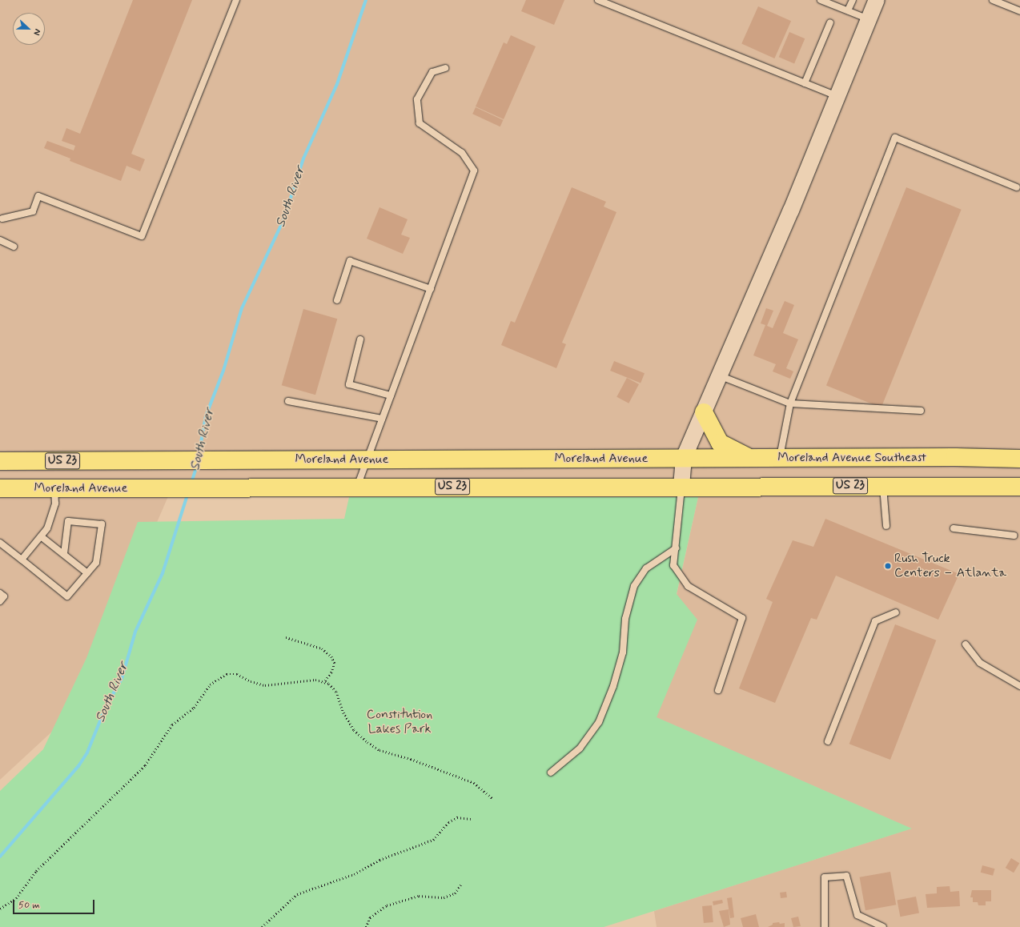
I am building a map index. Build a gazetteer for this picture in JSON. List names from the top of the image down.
{
  "streets": {
    "highway": ["Moreland Avenue Southeast", "Moreland Avenue", "US 23"]
  },
  "crossings": [
    ["Moreland Avenue Southeast", "Moreland Avenue"],
    ["Moreland Avenue", "US 23"]
  ],
  "water": ["South River"],
  "parks": ["Constitution Lakes Park"],
  "places": ["Rush Truck Centers – Atlanta"],
  "scale_bar": "50 m",
  "north": "right"
}
